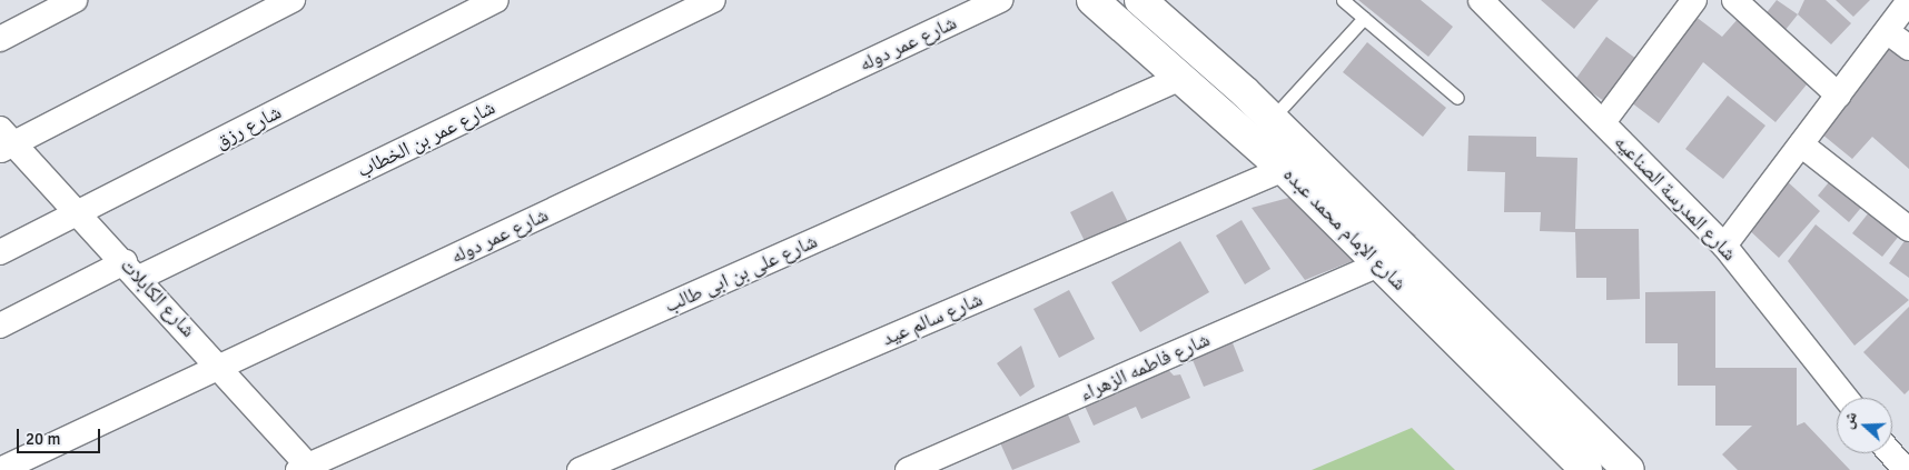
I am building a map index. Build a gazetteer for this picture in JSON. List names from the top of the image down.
{
  "streets": {
    "main road": ["شارع الإمام محمد عبده"],
    "street": [
      "شارع عمر دوله",
      "شارع رزق",
      "شارع عمر بن الخطاب",
      "شارع المدرسة الصناعيه",
      "شارع على بن ابى طالب",
      "شارع الكابلات",
      "شارع سالم عيد",
      "شارع فاطمه الزهراء"
    ]
  },
  "crossings": [
    ["شارع عمر دوله", "شارع الكابلات"],
    ["شارع رزق", "شارع الكابلات"],
    ["شارع عمر بن الخطاب", "شارع الكابلات"],
    ["شارع الإمام محمد عبده", "شارع على بن ابى طالب"],
    ["شارع الإمام محمد عبده", "شارع سالم عيد"],
    ["شارع الإمام محمد عبده", "شارع فاطمه الزهراء"],
    ["شارع على بن ابى طالب", "شارع الكابلات"]
  ],
  "scale_bar": "20 m",
  "north": "left"
}
